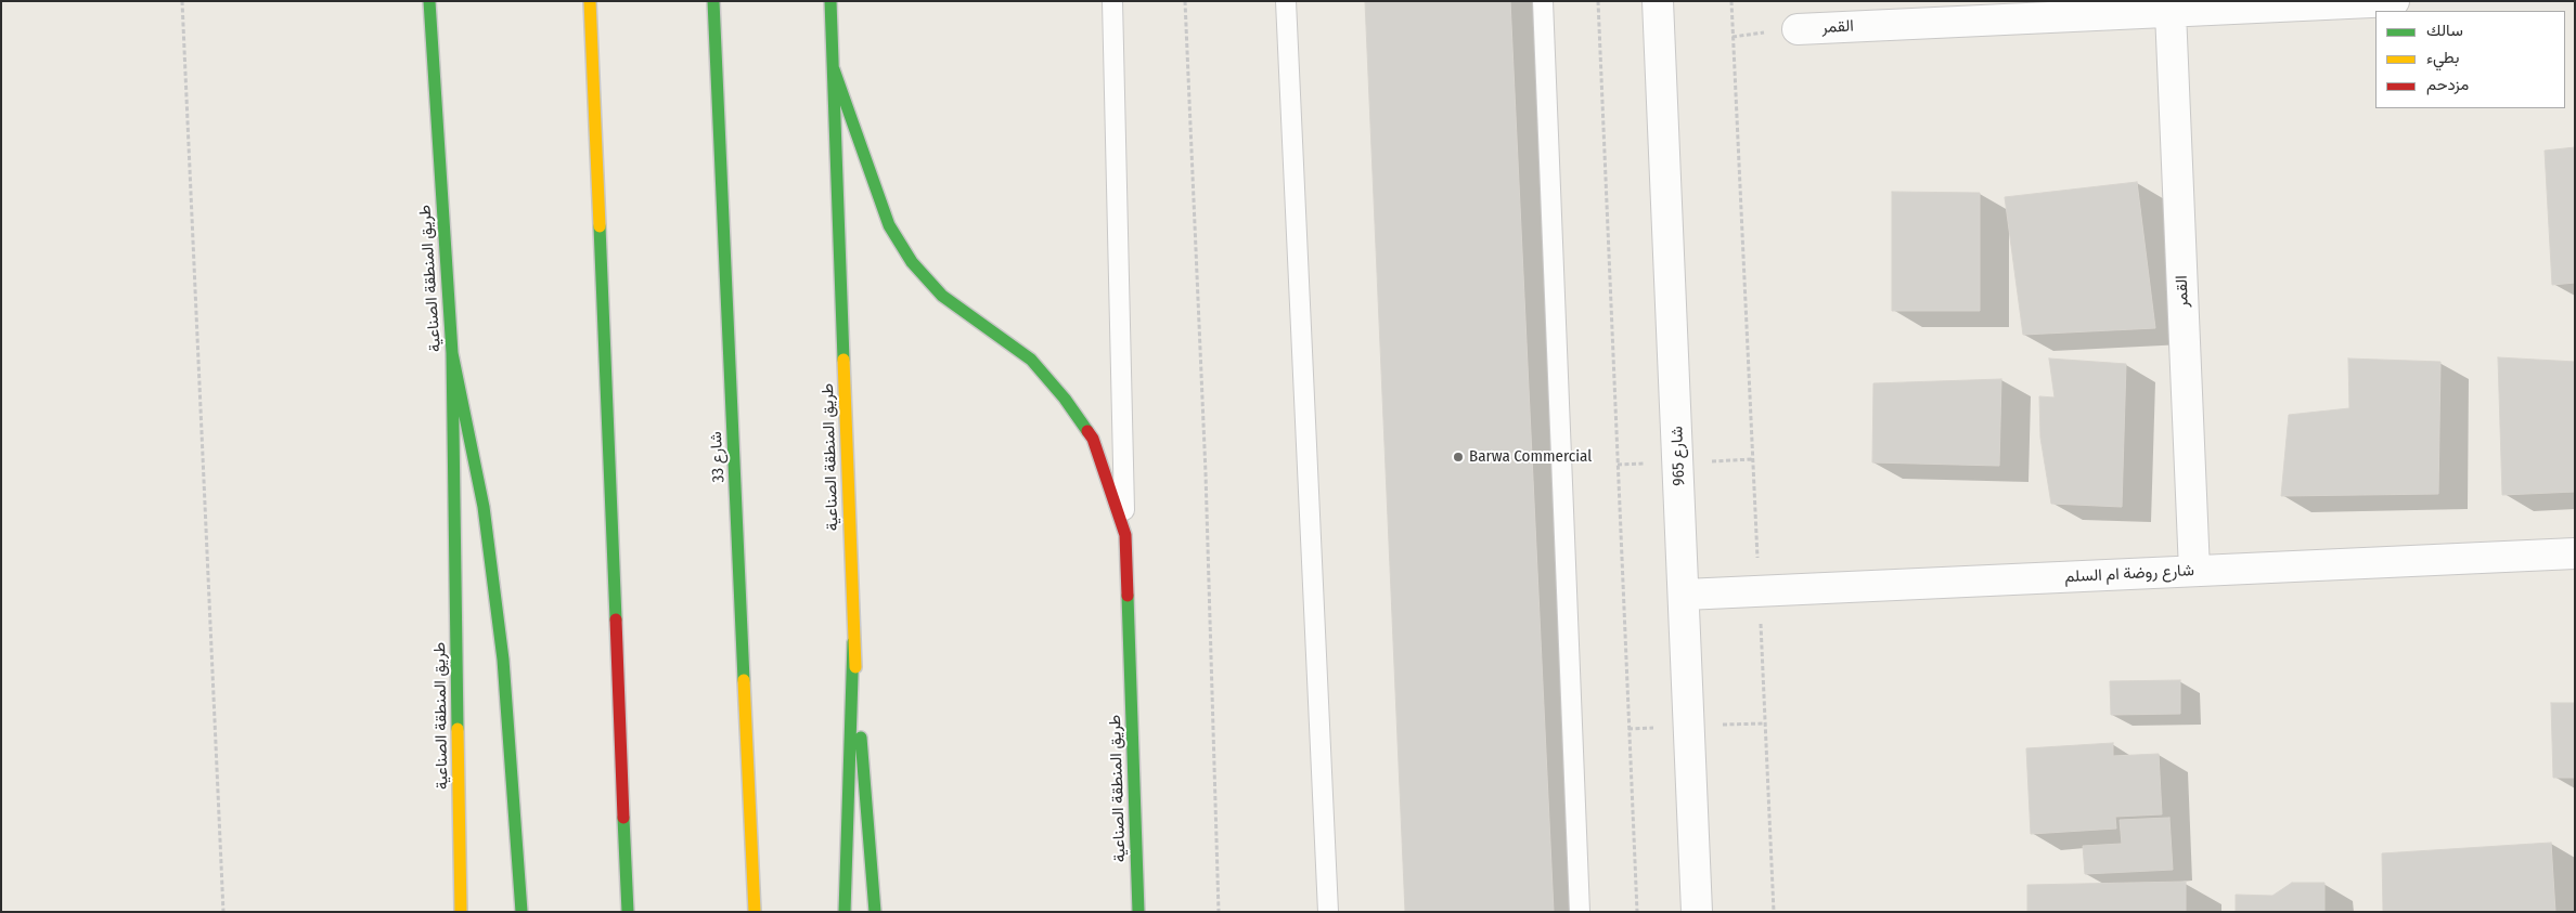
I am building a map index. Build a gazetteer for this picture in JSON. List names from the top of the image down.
{
  "streets": {
    "main road": ["طريق المنطقة الصناعية", "شارع 33"],
    "street": ["القمر", "شارع 965", "شارع روضة ام السلم"]
  },
  "crossings": [
    ["القمر", "شارع روضة ام السلم"],
    ["شارع 965", "شارع روضة ام السلم"]
  ],
  "places": ["Barwa Commercial"],
  "legend": ["سالك", "بطيء", "مزدحم"]
}
